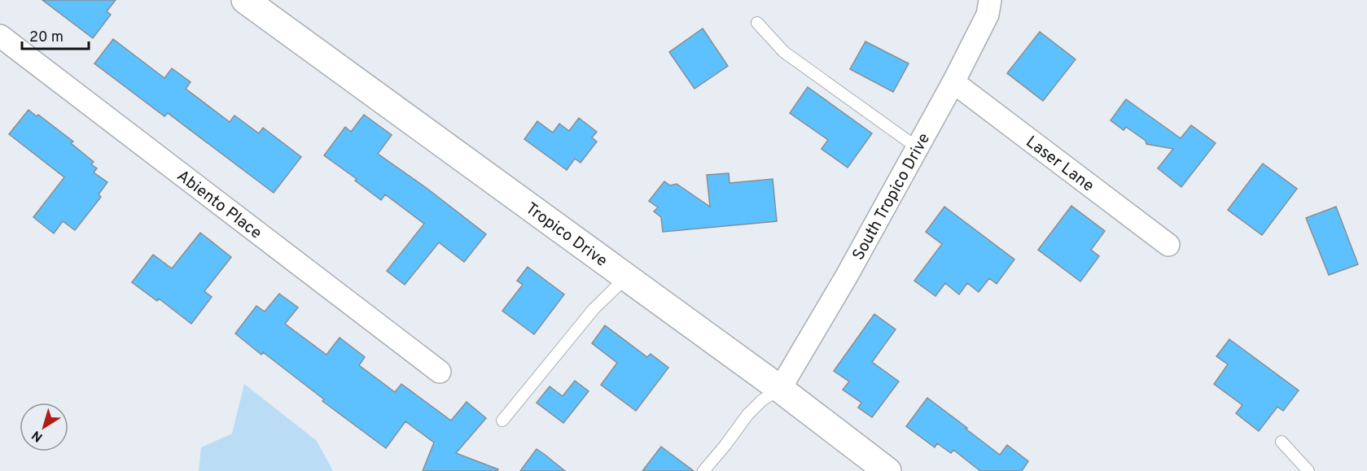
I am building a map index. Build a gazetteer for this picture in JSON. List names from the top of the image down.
{
  "streets": {
    "street": [
      "Laser Lane",
      "South Tropico Drive",
      "Abiento Place",
      "Tropico Drive"
    ]
  },
  "crossings": [
    ["Laser Lane", "South Tropico Drive"],
    ["South Tropico Drive", "Tropico Drive"]
  ],
  "scale_bar": "20 m",
  "north": "bottom left"
}
